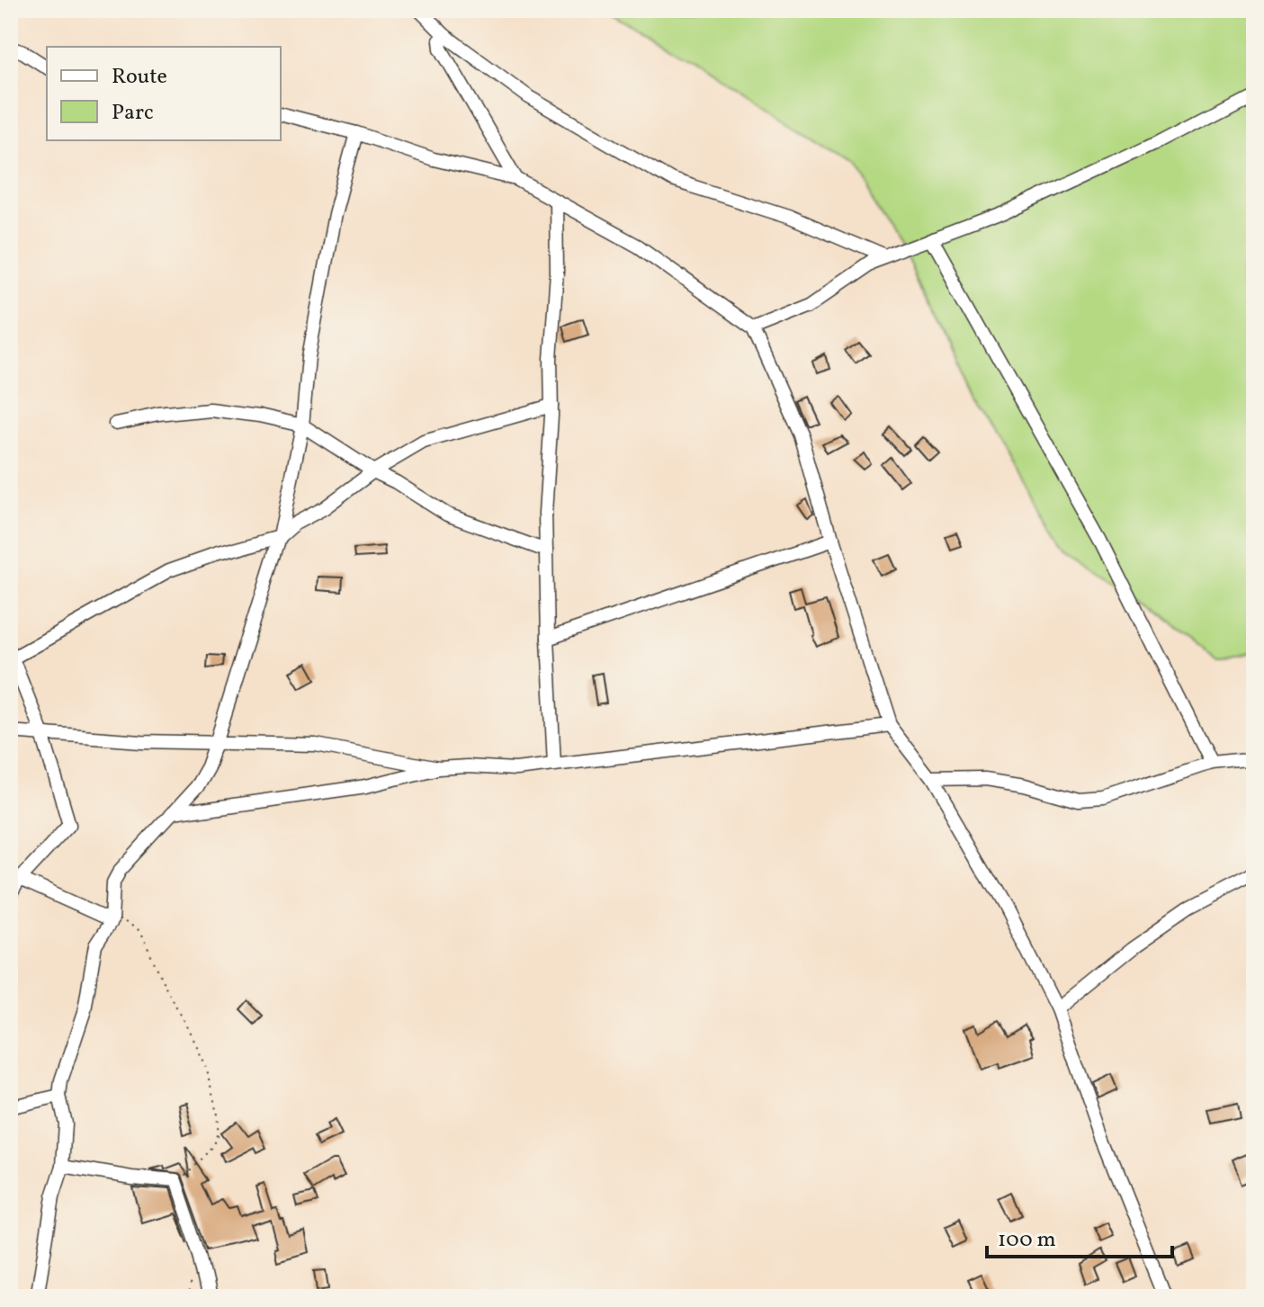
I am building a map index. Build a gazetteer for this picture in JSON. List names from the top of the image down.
{
  "legend": ["Route", "Parc"],
  "scale_bar": "100 m"
}
